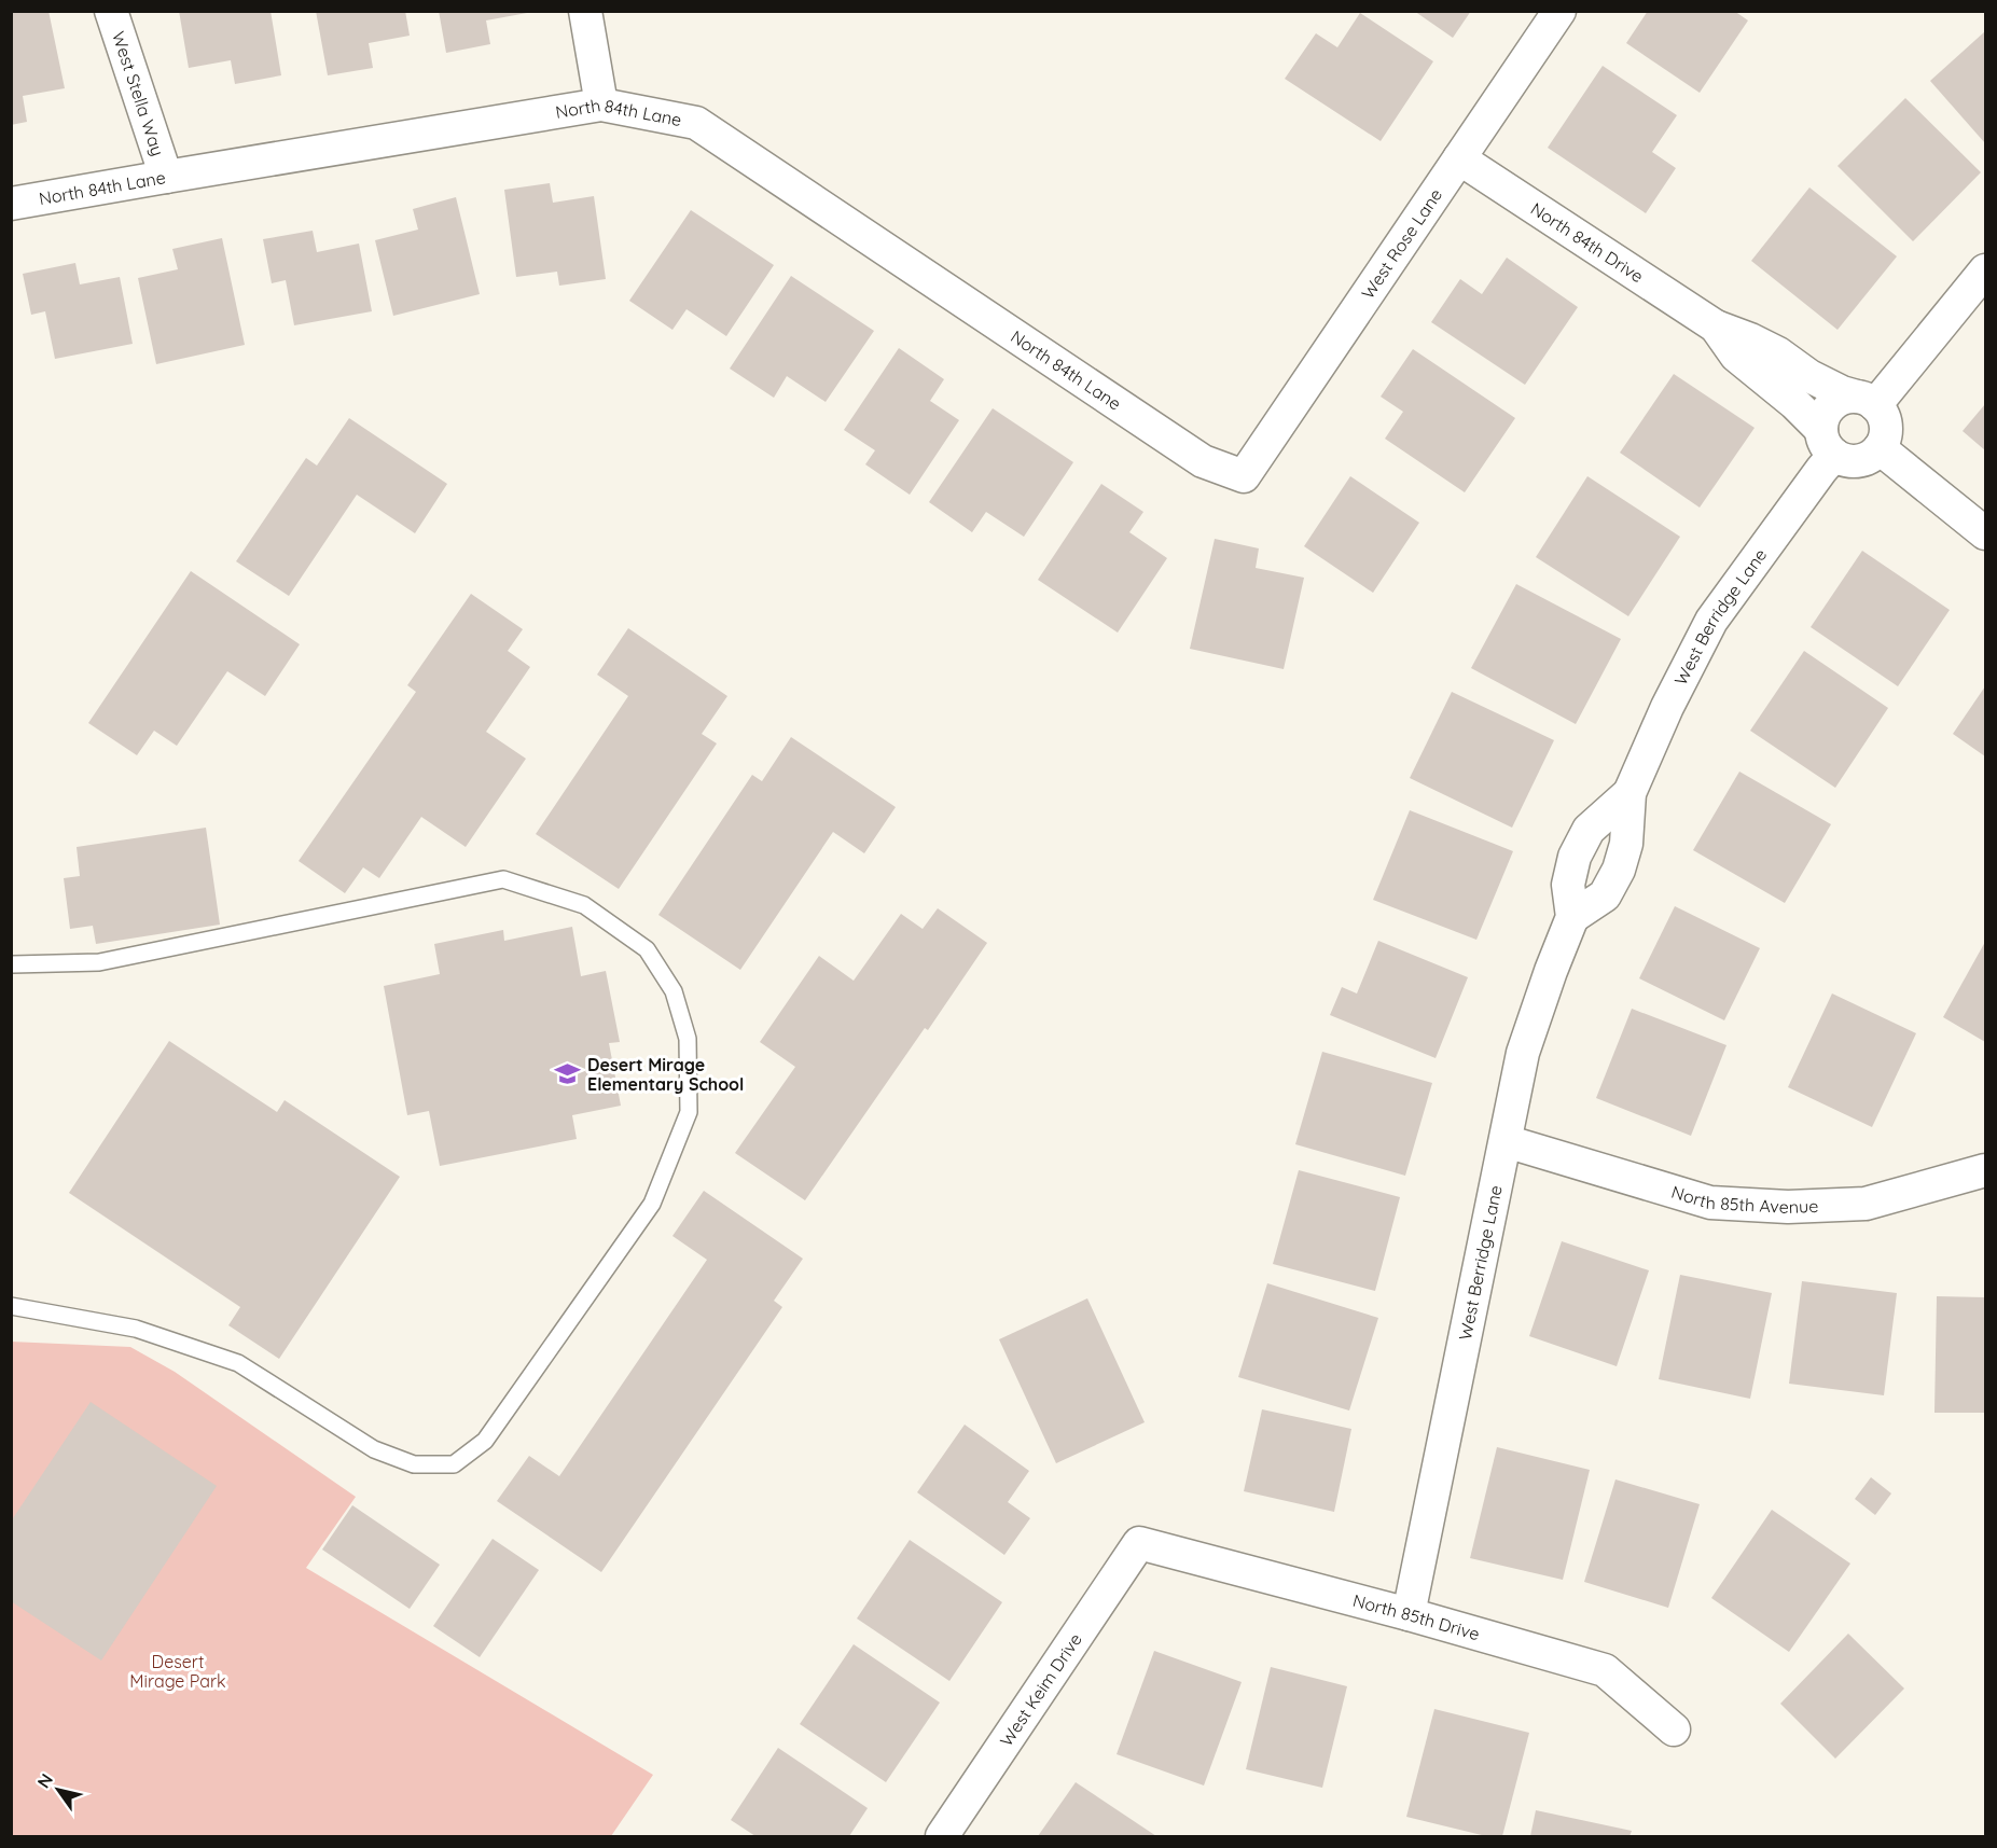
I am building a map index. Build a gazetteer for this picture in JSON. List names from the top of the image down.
{
  "streets": {
    "street": [
      "West Stella Way",
      "North 84th Lane",
      "North 84th Drive",
      "West Rose Lane",
      "West Berridge Lane",
      "North 85th Avenue",
      "North 85th Drive",
      "West Keim Drive"
    ]
  },
  "crossings": [
    ["West Stella Way", "North 84th Lane"],
    ["North 84th Lane", "West Rose Lane"],
    ["North 84th Drive", "West Rose Lane"],
    ["North 84th Drive", "West Berridge Lane"],
    ["West Berridge Lane", "North 85th Avenue"],
    ["West Berridge Lane", "North 85th Drive"],
    ["North 85th Drive", "West Keim Drive"]
  ],
  "parks": ["Desert Mirage Park"],
  "places": {
    "school or university": ["Desert Mirage Elementary School"]
  },
  "north": "top left"
}
